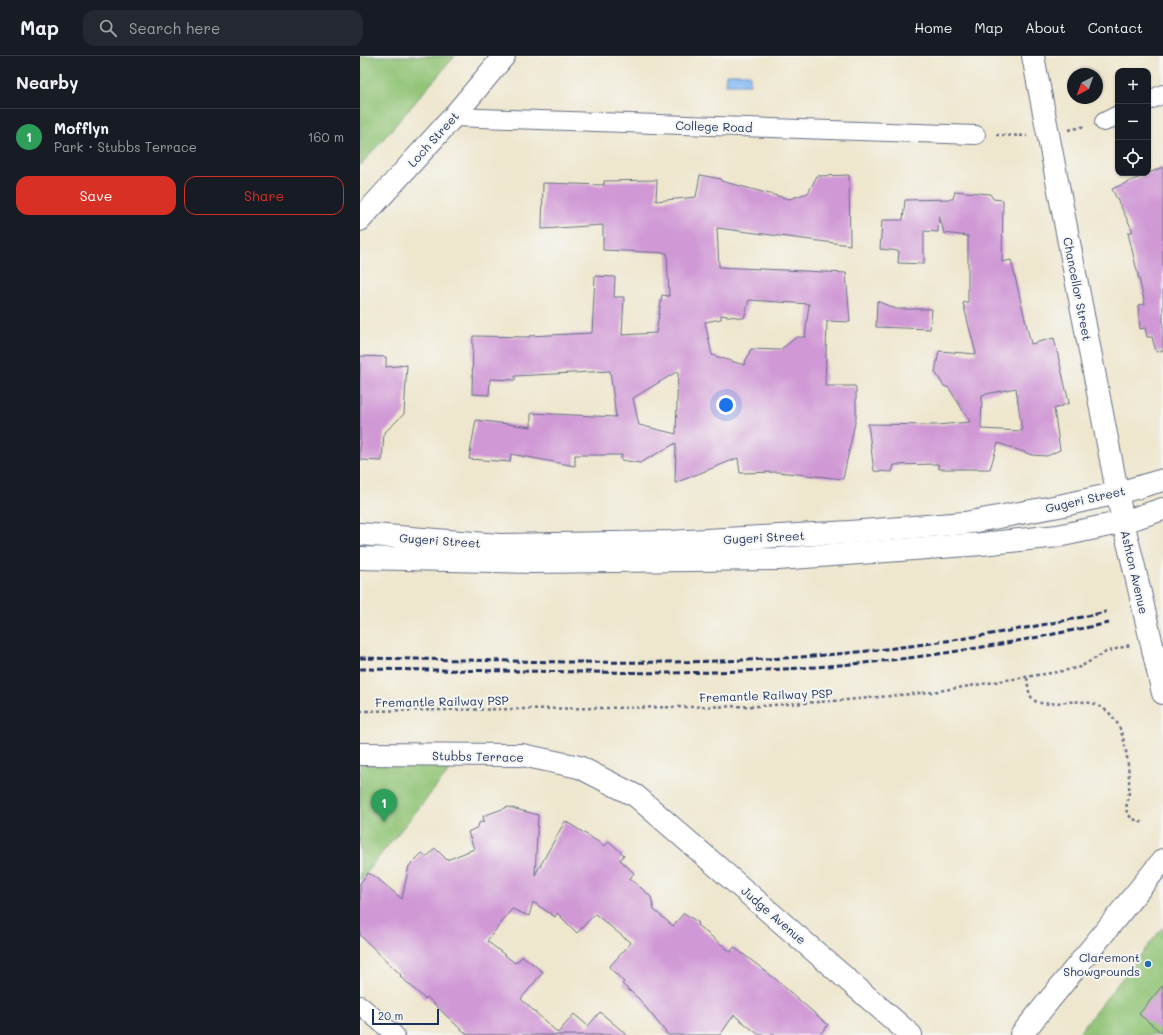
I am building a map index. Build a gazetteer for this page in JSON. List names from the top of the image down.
{
  "streets": {
    "main road": [
      "Loch Street",
      "Chancellor Street",
      "Gugeri Street",
      "Ashton Avenue",
      "Stubbs Terrace",
      "Judge Avenue"
    ],
    "street": ["College Road"],
    "path": ["Fremantle Railway PSP"]
  },
  "crossings": [
    ["College Road", "Loch Street"],
    ["Chancellor Street", "Gugeri Street"],
    ["Chancellor Street", "Ashton Avenue"],
    ["Gugeri Street", "Ashton Avenue"],
    ["Stubbs Terrace", "Judge Avenue"]
  ],
  "places": ["Claremont Showgrounds"],
  "scale_bar": "20 m",
  "north": "bottom left",
  "page": {
    "header": "Map",
    "search": "Search here",
    "nav": [
      "Home",
      "Map",
      "About",
      "Contact"
    ],
    "heading": "Nearby",
    "map_buttons": ["+", "−"],
    "list": [
      {
        "mark": "1",
        "name": "Mofflyn",
        "note": "Park · Stubbs Terrace",
        "value": "160 m"
      }
    ],
    "buttons": ["Save", "Share"],
    "pins": "1",
    "scale": "20 m"
  }
}
